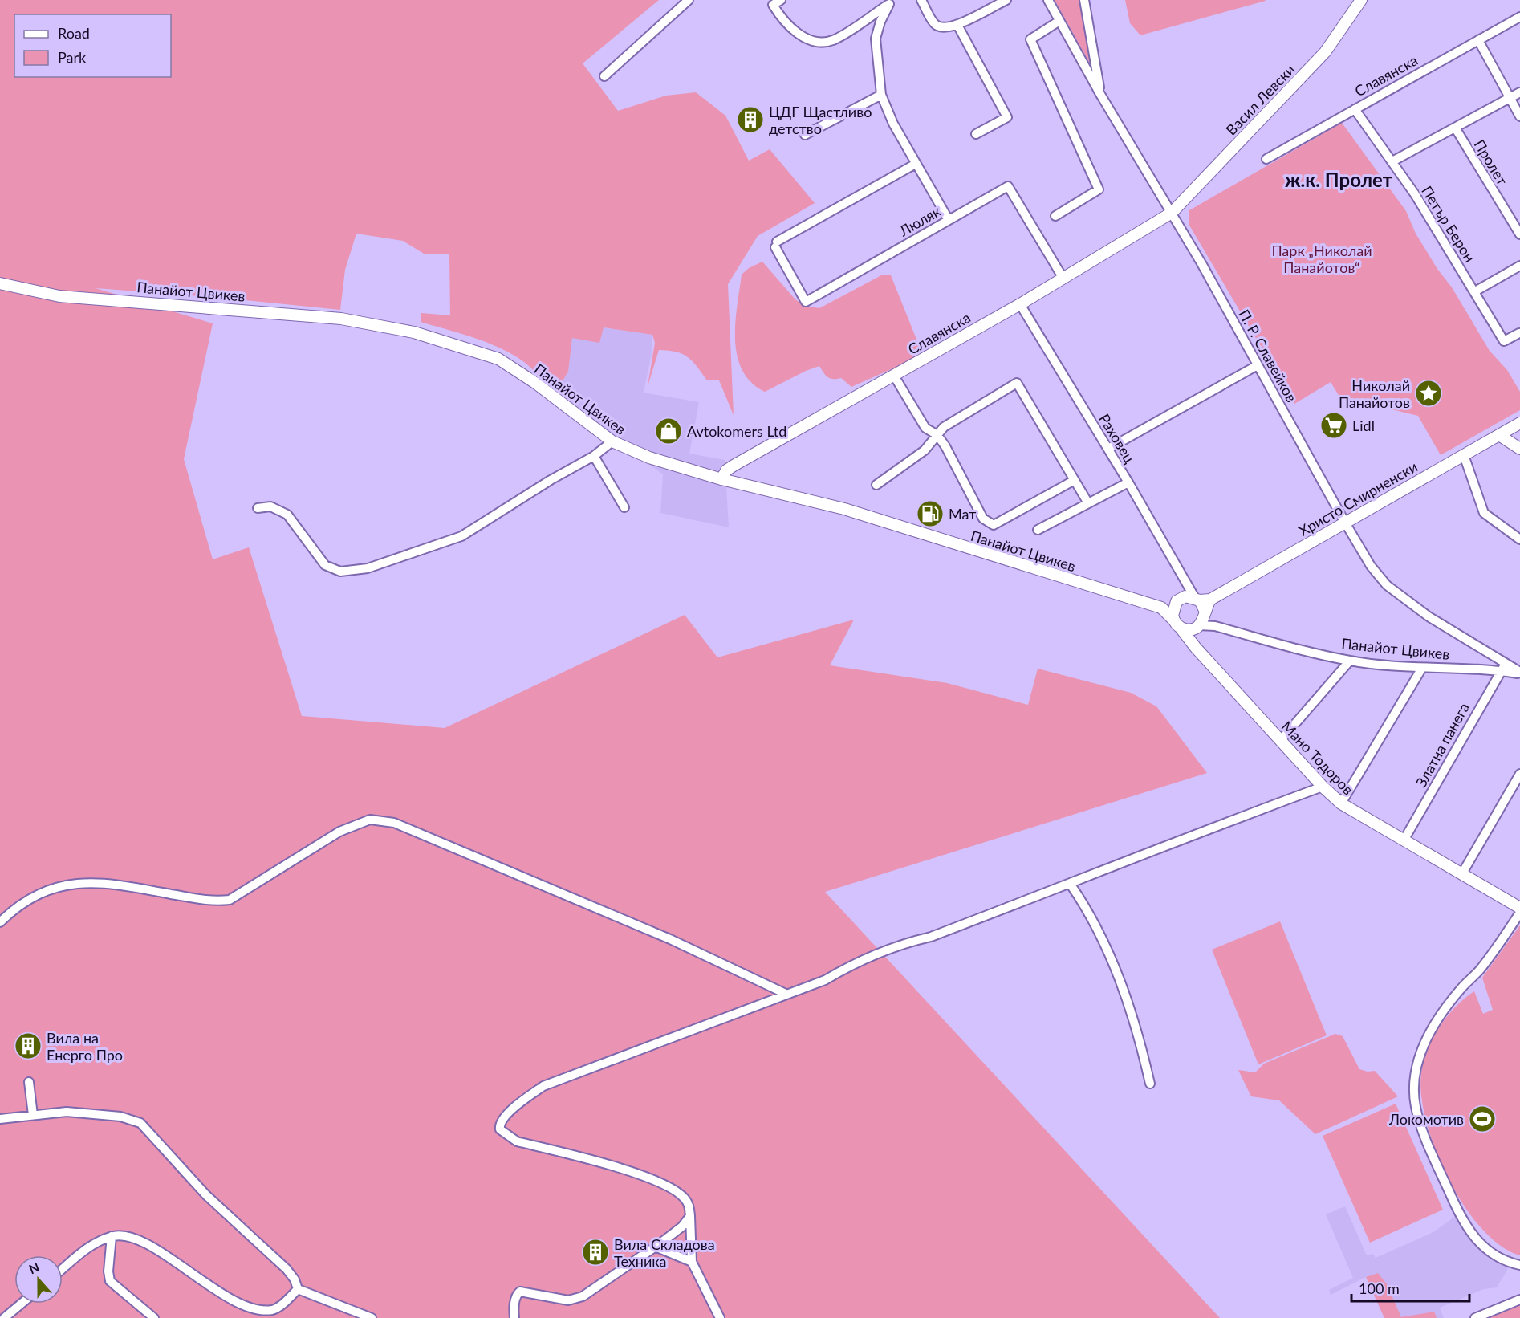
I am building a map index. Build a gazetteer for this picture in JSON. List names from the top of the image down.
{
  "streets": {
    "street": [
      "Славянска",
      "Васил Левски",
      "Пролет",
      "Люляк",
      "Петър Берон",
      "Панайот Цвикев",
      "П. Р. Славейков",
      "Раховец",
      "Христо Смирненски",
      "Златна панега",
      "Мано Тодоров"
    ]
  },
  "crossings": [
    ["Славянска", "Васил Левски"],
    ["Славянска", "Люляк"],
    ["Славянска", "Петър Берон"],
    ["Славянска", "Панайот Цвикев"],
    ["Славянска", "П. Р. Славейков"],
    ["Славянска", "Раховец"],
    ["Васил Левски", "П. Р. Славейков"],
    ["Панайот Цвикев", "П. Р. Славейков"],
    ["Панайот Цвикев", "Златна панега"],
    ["Панайот Цвикев", "Мано Тодоров"],
    ["П. Р. Славейков", "Христо Смирненски"],
    ["П. Р. Славейков", "Златна панега"],
    ["Раховец", "Христо Смирненски"],
    ["Златна панега", "Мано Тодоров"]
  ],
  "districts": ["ж.к. Пролет"],
  "parks": ["Парк „Николай Панайотов“"],
  "places": {
    "building": ["ЦДГ Щастливо детство", "Вила на Енерго Про", "Вила Складова Техника"],
    "place": ["Николай Панайотов"],
    "supermarket": ["Lidl"],
    "shop": ["Avtokomers Ltd"],
    "fuel station": ["Мат"],
    "sports": ["Локомотив"]
  },
  "legend": ["Road", "Park"],
  "scale_bar": "100 m",
  "north": "top"
}
